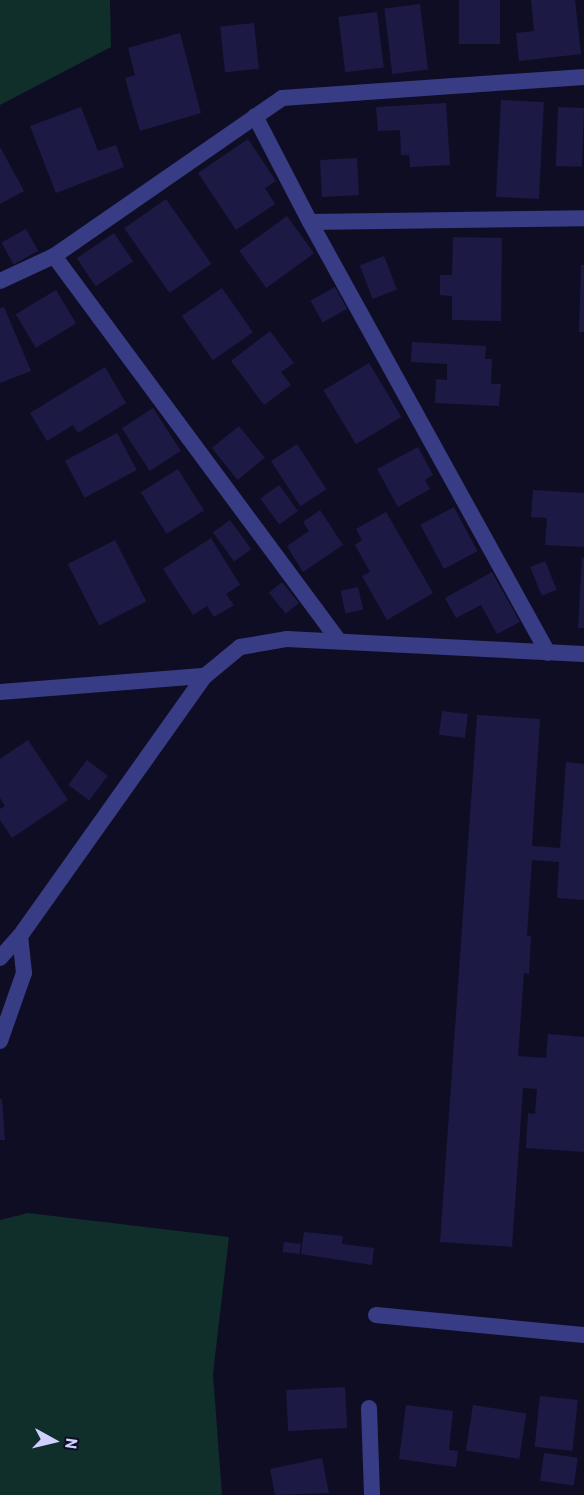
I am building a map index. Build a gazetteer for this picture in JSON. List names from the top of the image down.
{
  "north": "right"
}
